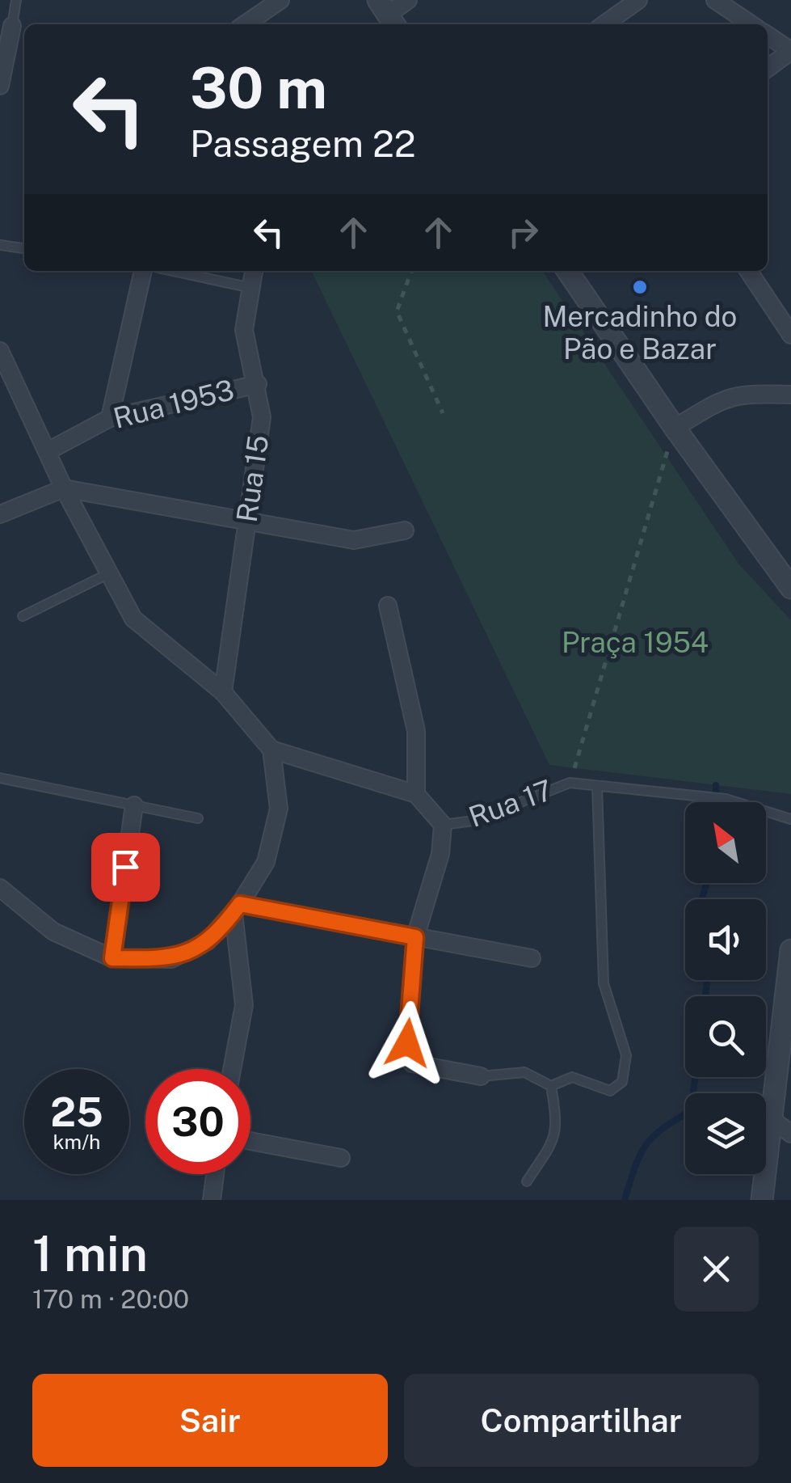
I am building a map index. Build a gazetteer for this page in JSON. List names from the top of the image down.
{
  "streets": {
    "street": ["Rua 1953", "Rua 15", "Rua 17"]
  },
  "crossings": [
    ["Rua 1953", "Rua 15"]
  ],
  "parks": ["Praça 1954"],
  "places": ["Mercadinho do Pão e Bazar"],
  "north": "top left",
  "page": {
    "turn": ["30 m", "Passagem 22"],
    "speed": "25 km/h",
    "limit": "30",
    "heading": ["1 min", "170 m · 20:00"],
    "buttons": ["Sair", "Compartilhar"]
  }
}
